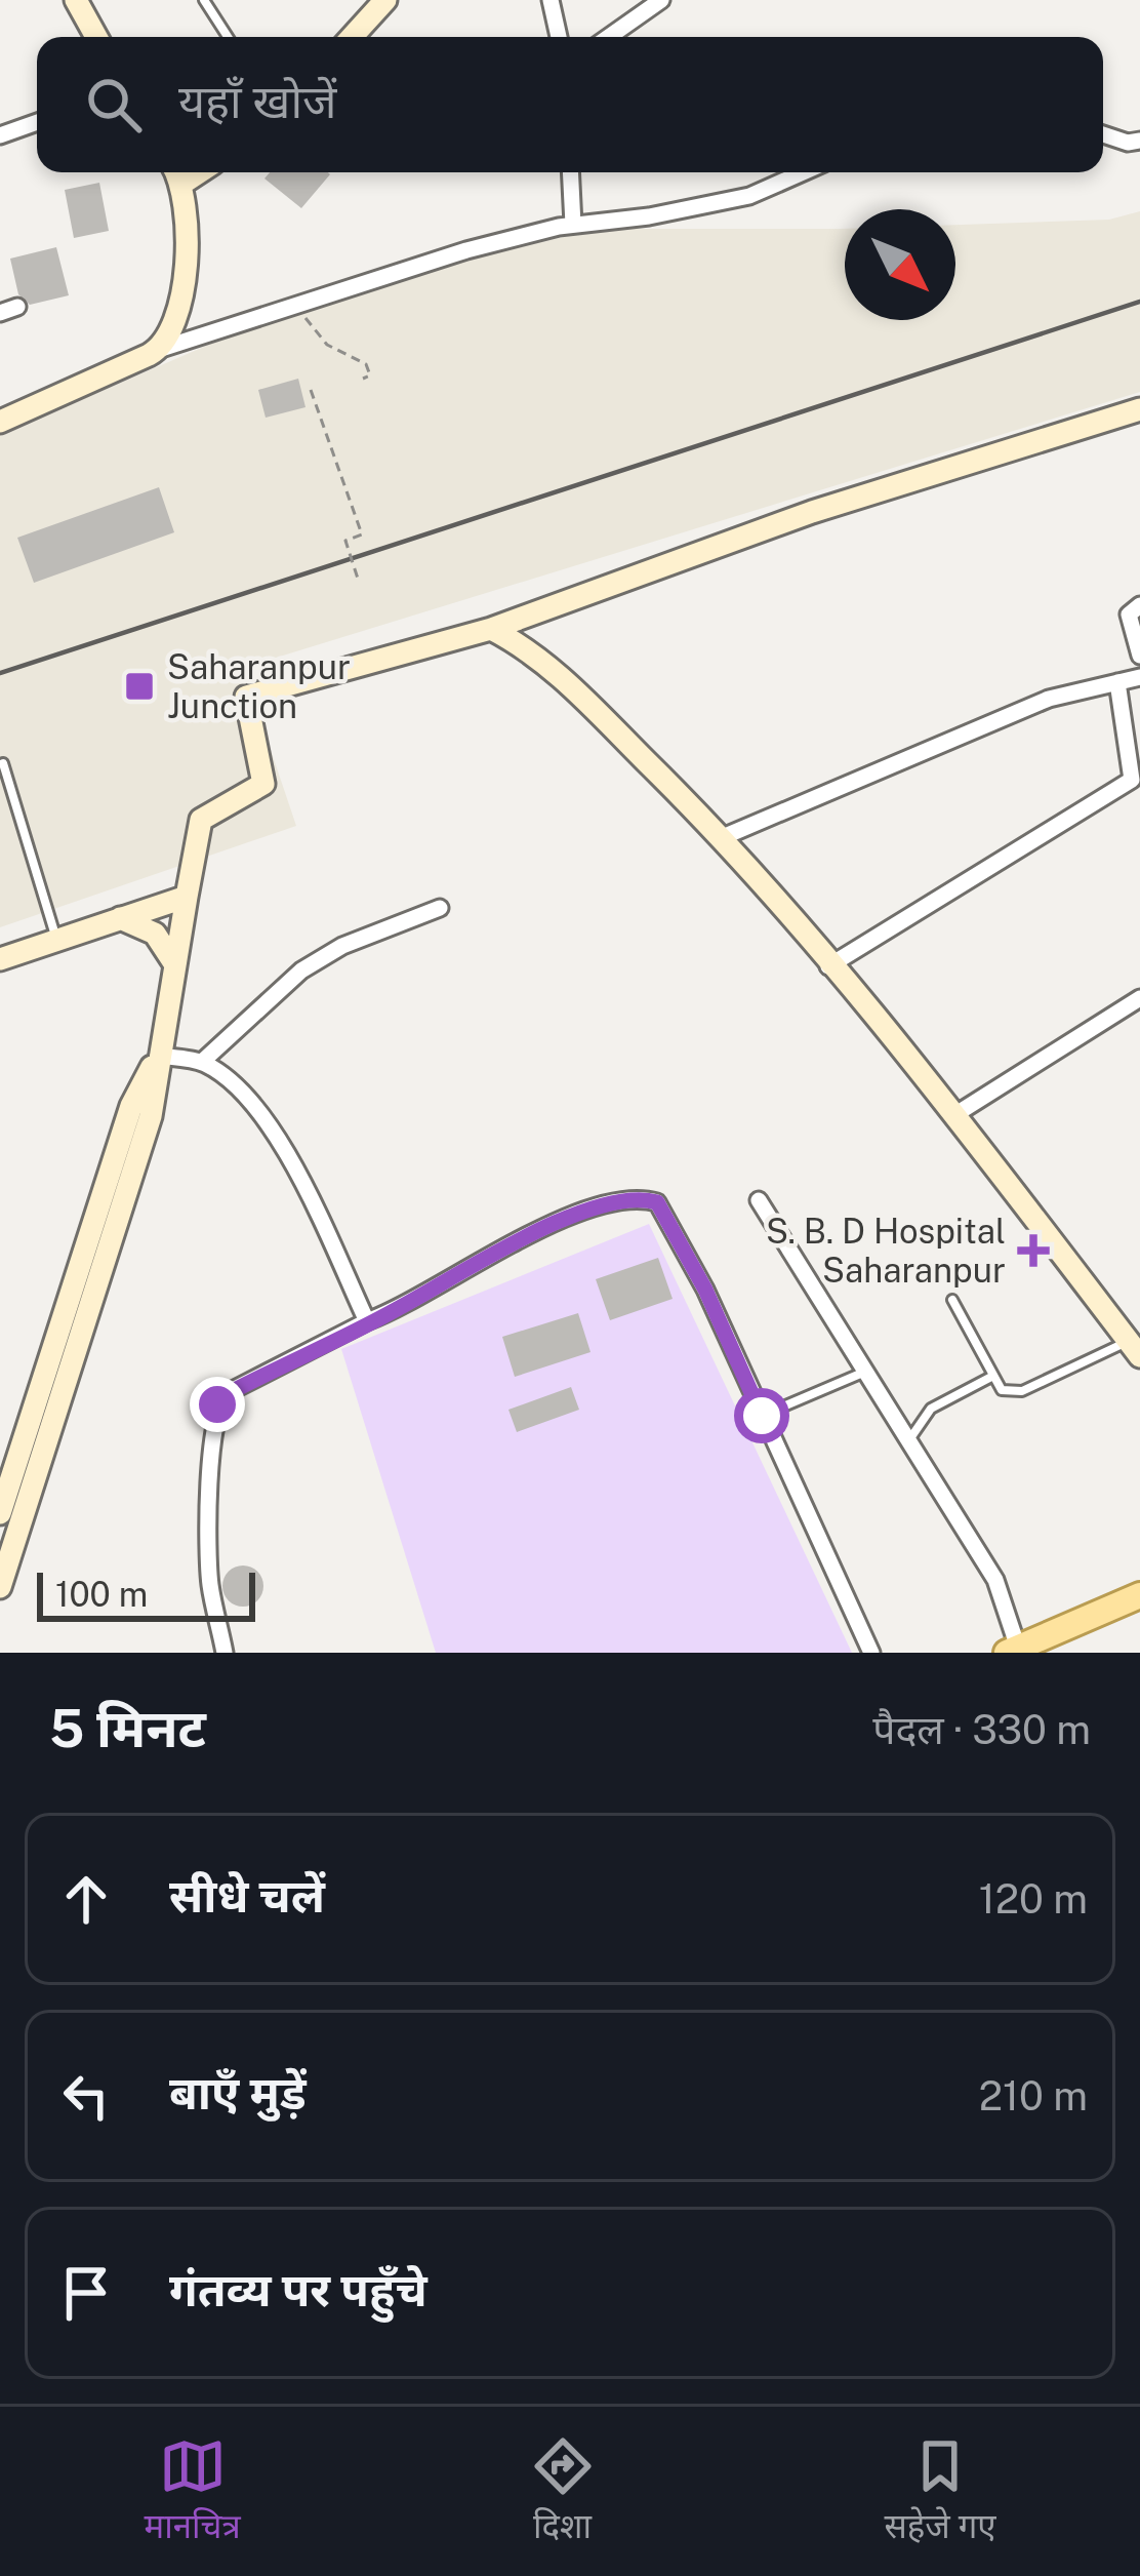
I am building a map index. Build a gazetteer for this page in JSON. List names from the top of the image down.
{
  "places": {
    "transit": ["Saharanpur Junction"],
    "health": ["S. B. D Hospital Saharanpur"]
  },
  "scale_bar": "100 m",
  "north": "bottom right",
  "page": {
    "search": "यहाँ खोजें",
    "scale": "100 m",
    "heading": ["5 मिनट", "पैदल · 330 m"],
    "list": [
      ["सीधे चलें", "120 m"],
      ["बाएँ मुड़ें", "210 m"],
      "गंतव्य पर पहुँचे"
    ],
    "nav": ["मानचित्र", "दिशा", "सहेजे गए"]
  }
}
